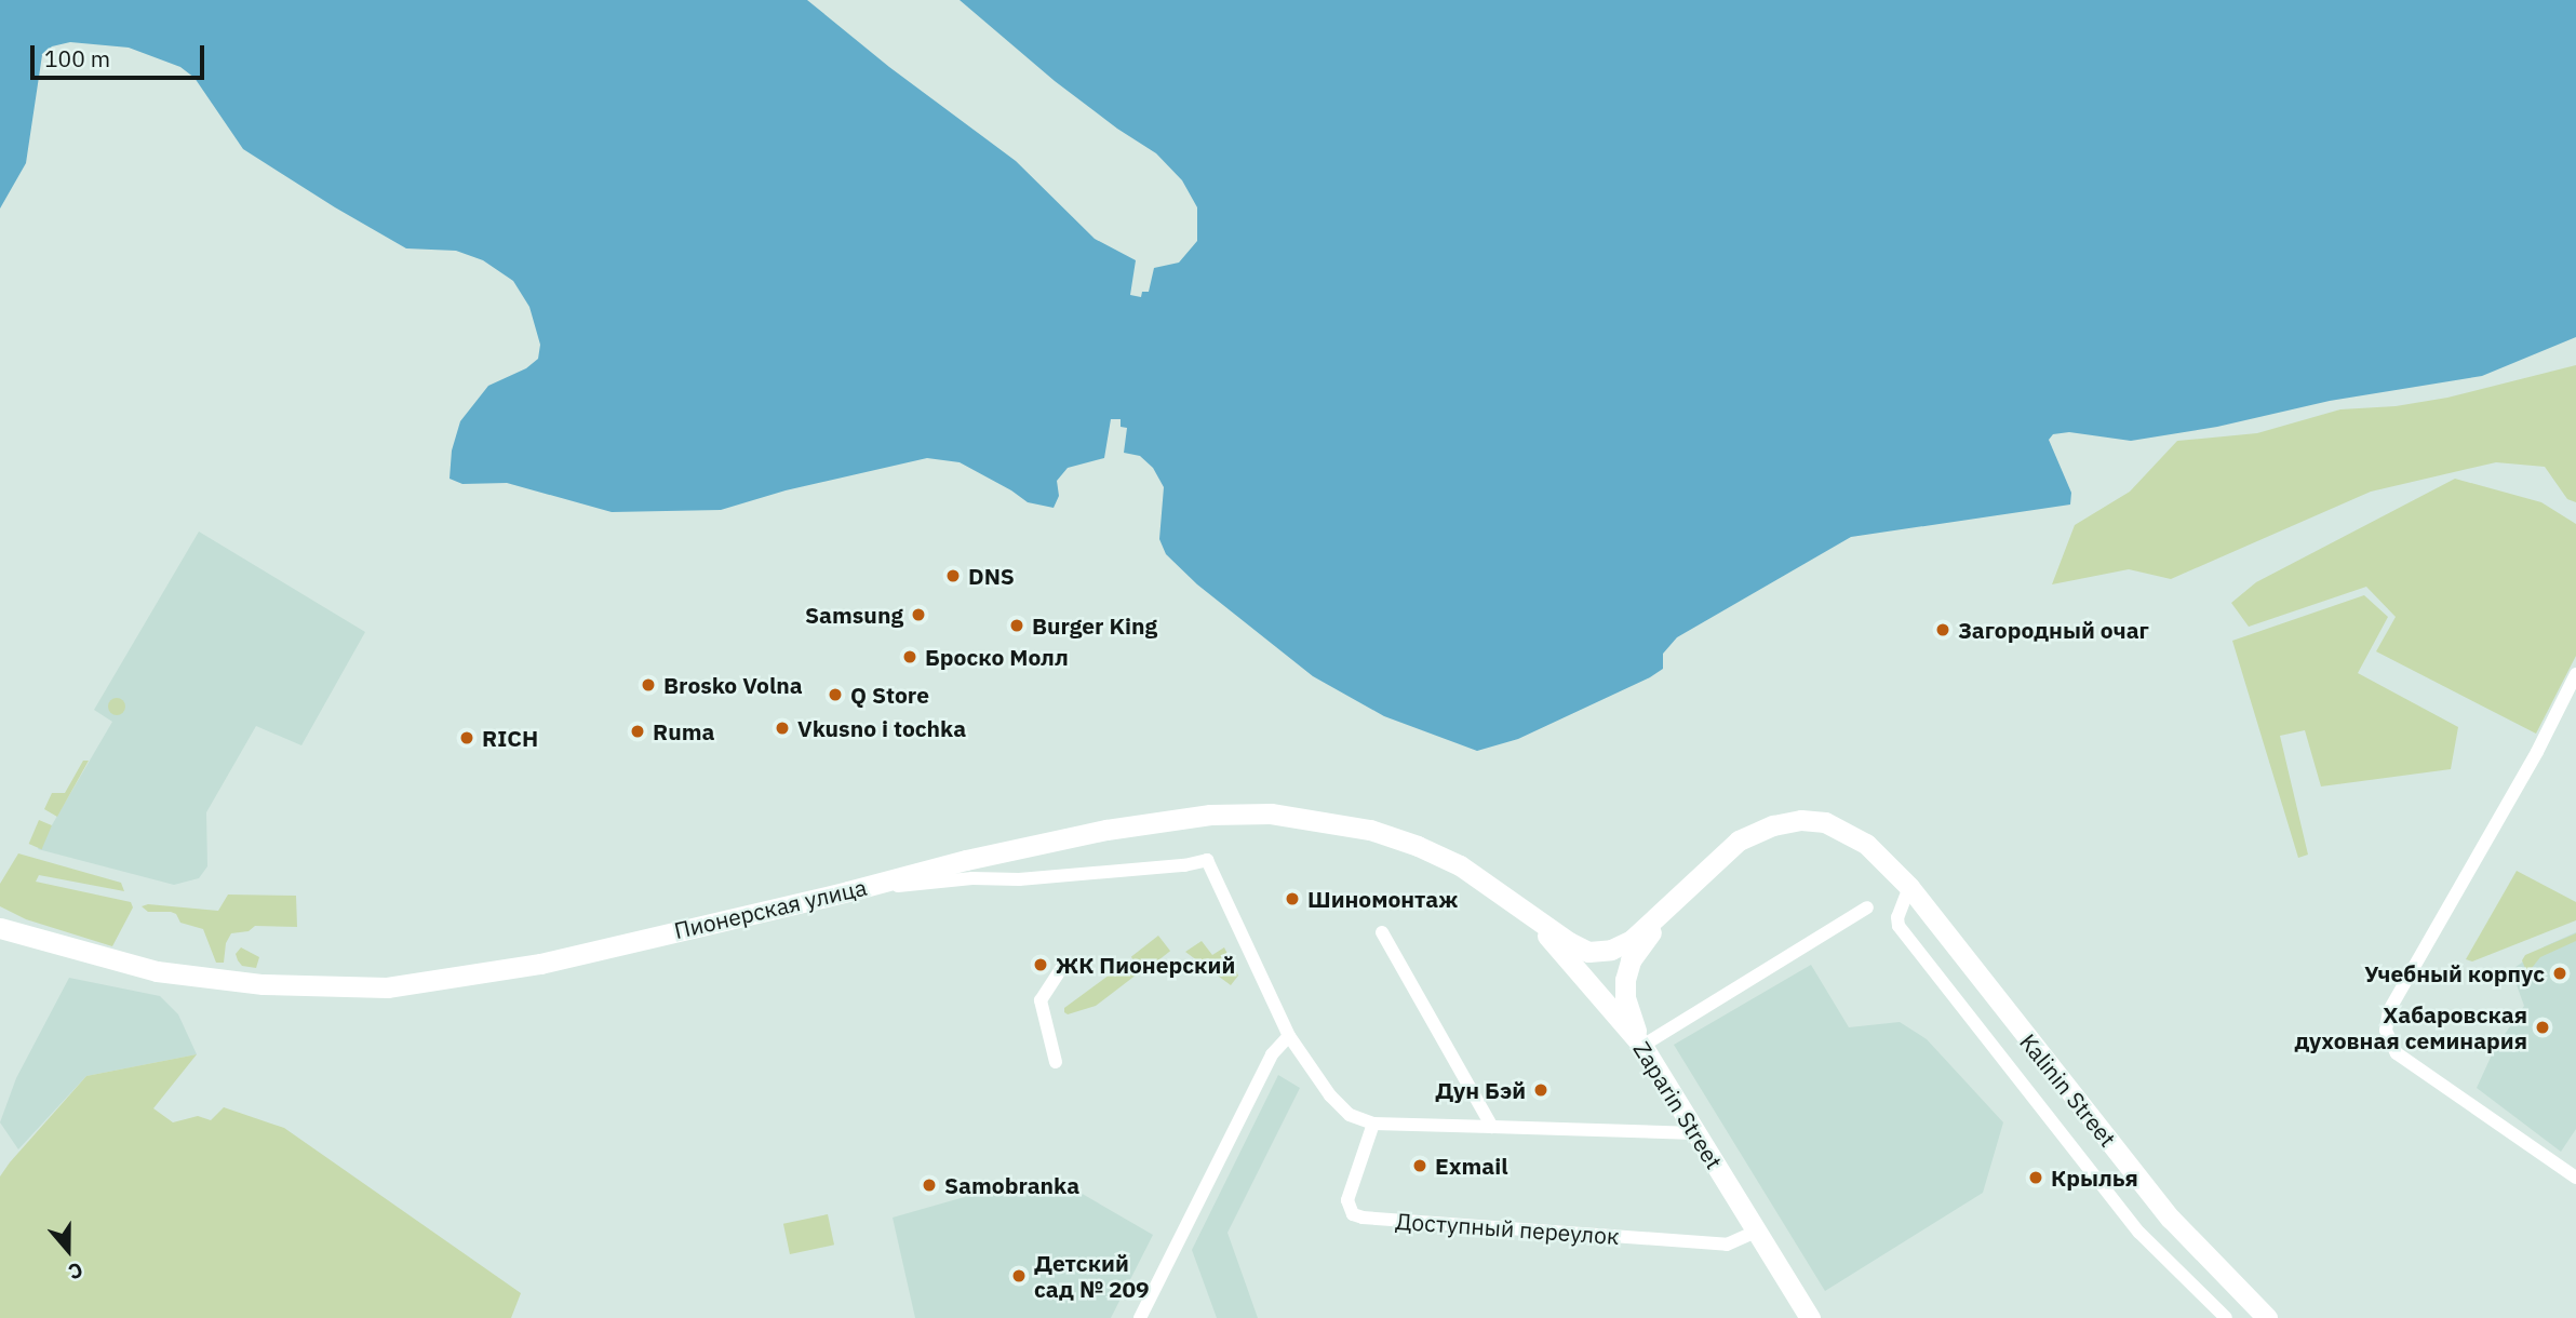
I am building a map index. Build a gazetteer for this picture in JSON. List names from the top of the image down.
{
  "streets": {
    "main road": ["Пионерская улица", "Kalinin Street", "Zaparin Street"],
    "street": ["Доступный переулок"]
  },
  "crossings": [
    ["Пионерская улица", "Zaparin Street"],
    ["Zaparin Street", "Доступный переулок"]
  ],
  "places": [
    "DNS",
    "Samsung",
    "Burger King",
    "Загородный очаг",
    "Броско Молл",
    "Brosko Volna",
    "Q Store",
    "Vkusno i tochka",
    "Ruma",
    "RICH",
    "Шиномонтаж",
    "ЖК Пионерский",
    "Учебный корпус",
    "Хабаровская духовная семинария",
    "Дун Бэй",
    "Exmail",
    "Крылья",
    "Samobranka",
    "Детский сад № 209"
  ],
  "scale_bar": "100 m",
  "north": "bottom"
}
